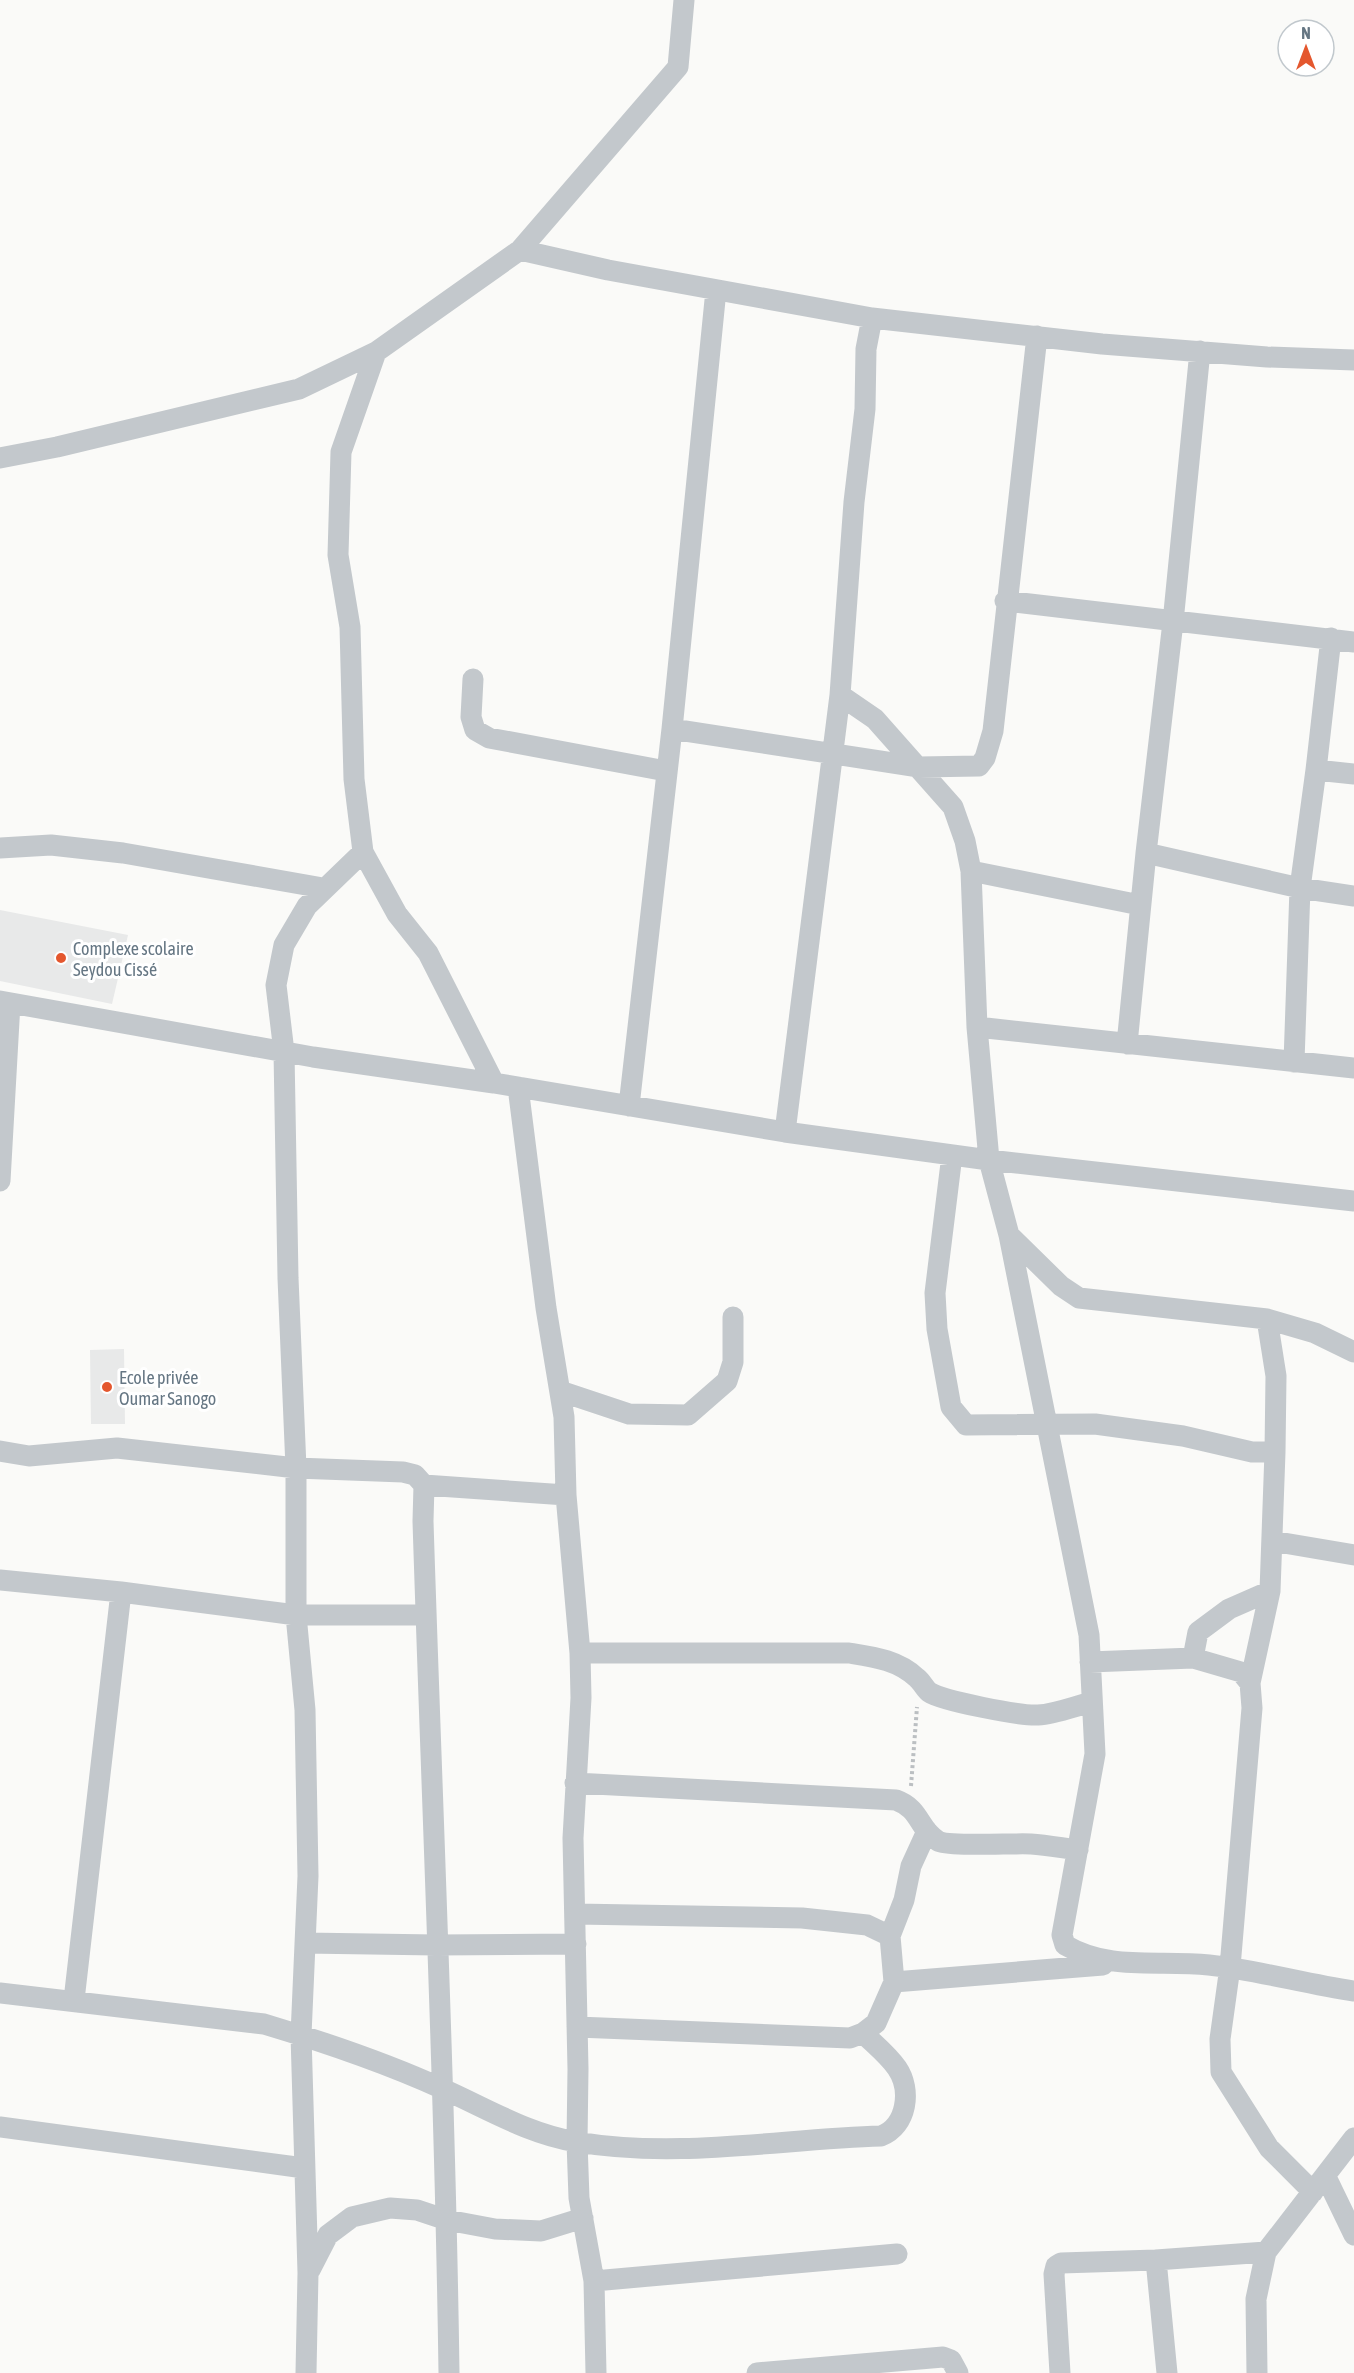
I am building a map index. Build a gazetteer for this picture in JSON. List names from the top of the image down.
{
  "places": ["Complexe scolaire Seydou Cissé", "Ecole privée Oumar Sanogo"],
  "north": "top"
}
